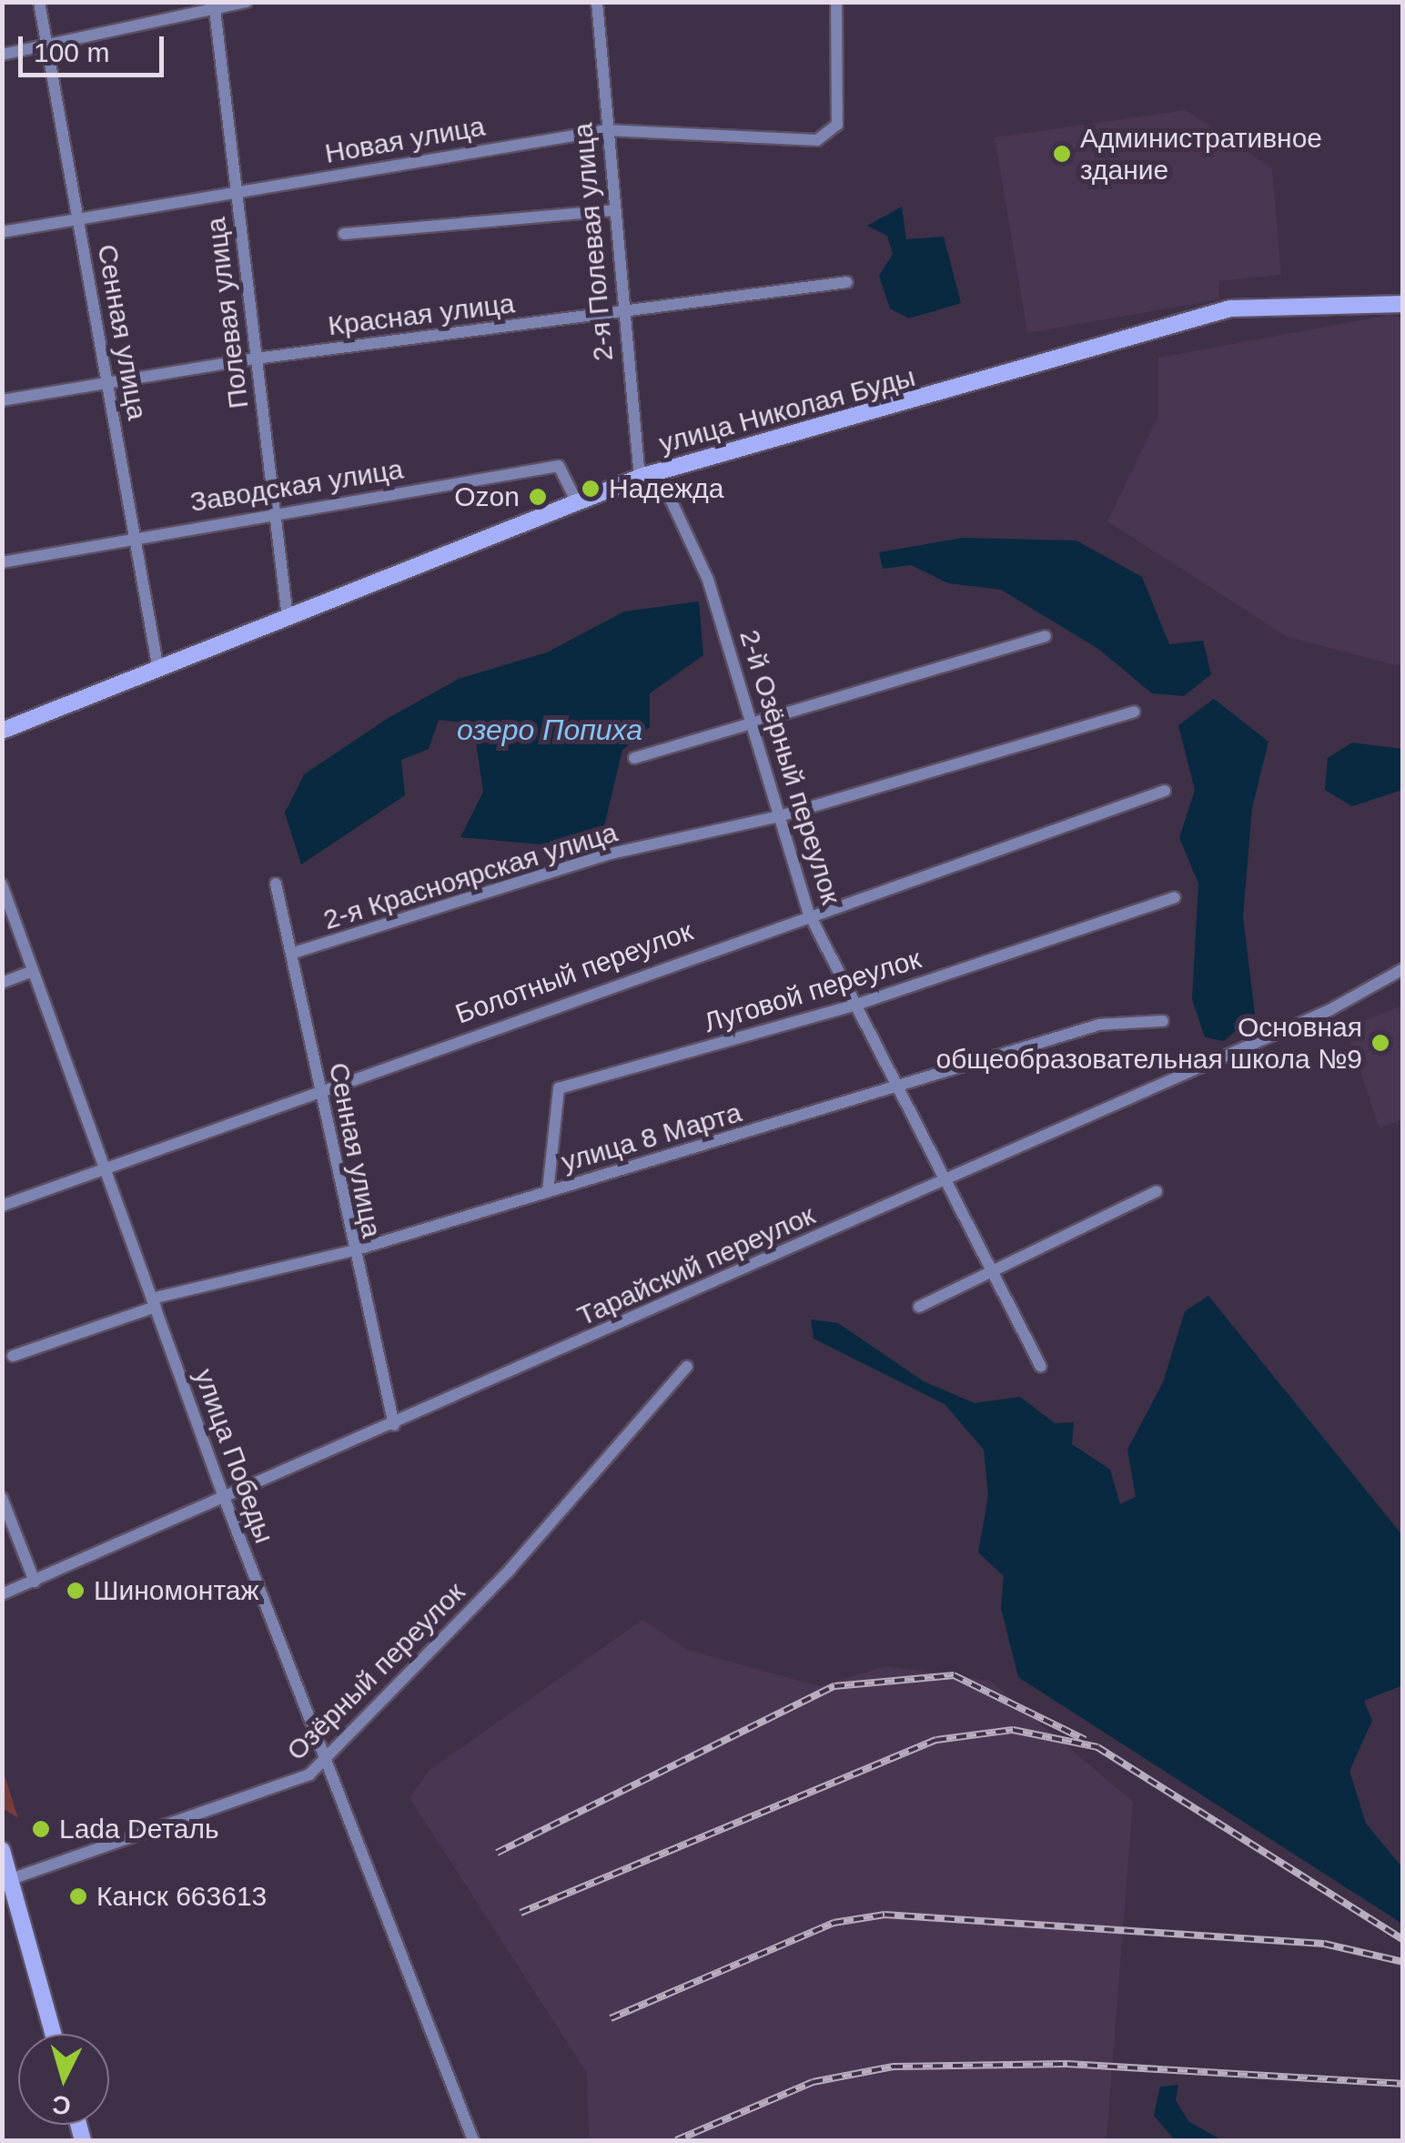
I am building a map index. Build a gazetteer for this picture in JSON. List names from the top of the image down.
{
  "streets": {
    "street": [
      "Новая улица",
      "2-я Полевая улица",
      "Полевая улица",
      "Красная улица",
      "Сенная улица",
      "улица Николая Буды",
      "Заводская улица",
      "2-й Озёрный переулок",
      "2-я Красноярская улица",
      "Болотный переулок",
      "Луговой переулок",
      "улица 8 Марта",
      "Тарайский переулок",
      "улица Победы",
      "Озёрный переулок"
    ]
  },
  "crossings": [
    ["Новая улица", "2-я Полевая улица"],
    ["Новая улица", "Полевая улица"],
    ["Новая улица", "Сенная улица"],
    ["2-я Полевая улица", "Красная улица"],
    ["2-я Полевая улица", "улица Николая Буды"],
    ["2-я Полевая улица", "2-й Озёрный переулок"],
    ["Полевая улица", "Красная улица"],
    ["Полевая улица", "улица Николая Буды"],
    ["Полевая улица", "Заводская улица"],
    ["Красная улица", "Сенная улица"],
    ["Сенная улица", "улица Николая Буды"],
    ["Сенная улица", "Заводская улица"],
    ["Сенная улица", "2-я Красноярская улица"],
    ["Сенная улица", "Болотный переулок"],
    ["Сенная улица", "улица 8 Марта"],
    ["Сенная улица", "Тарайский переулок"],
    ["улица Николая Буды", "Заводская улица"],
    ["улица Николая Буды", "2-й Озёрный переулок"],
    ["2-й Озёрный переулок", "2-я Красноярская улица"],
    ["2-й Озёрный переулок", "Болотный переулок"],
    ["2-й Озёрный переулок", "Луговой переулок"],
    ["2-й Озёрный переулок", "улица 8 Марта"],
    ["2-й Озёрный переулок", "Тарайский переулок"],
    ["Болотный переулок", "улица Победы"],
    ["Луговой переулок", "улица 8 Марта"],
    ["улица 8 Марта", "улица Победы"],
    ["Тарайский переулок", "улица Победы"],
    ["улица Победы", "Озёрный переулок"]
  ],
  "water": ["озеро Попиха"],
  "places": [
    "Административное здание",
    "Надежда",
    "Ozon",
    "Основная общеобразовательная школа №9",
    "Шиномонтаж",
    "Lada Dеталь",
    "Канск 663613"
  ],
  "scale_bar": "100 m",
  "north": "bottom"
}
